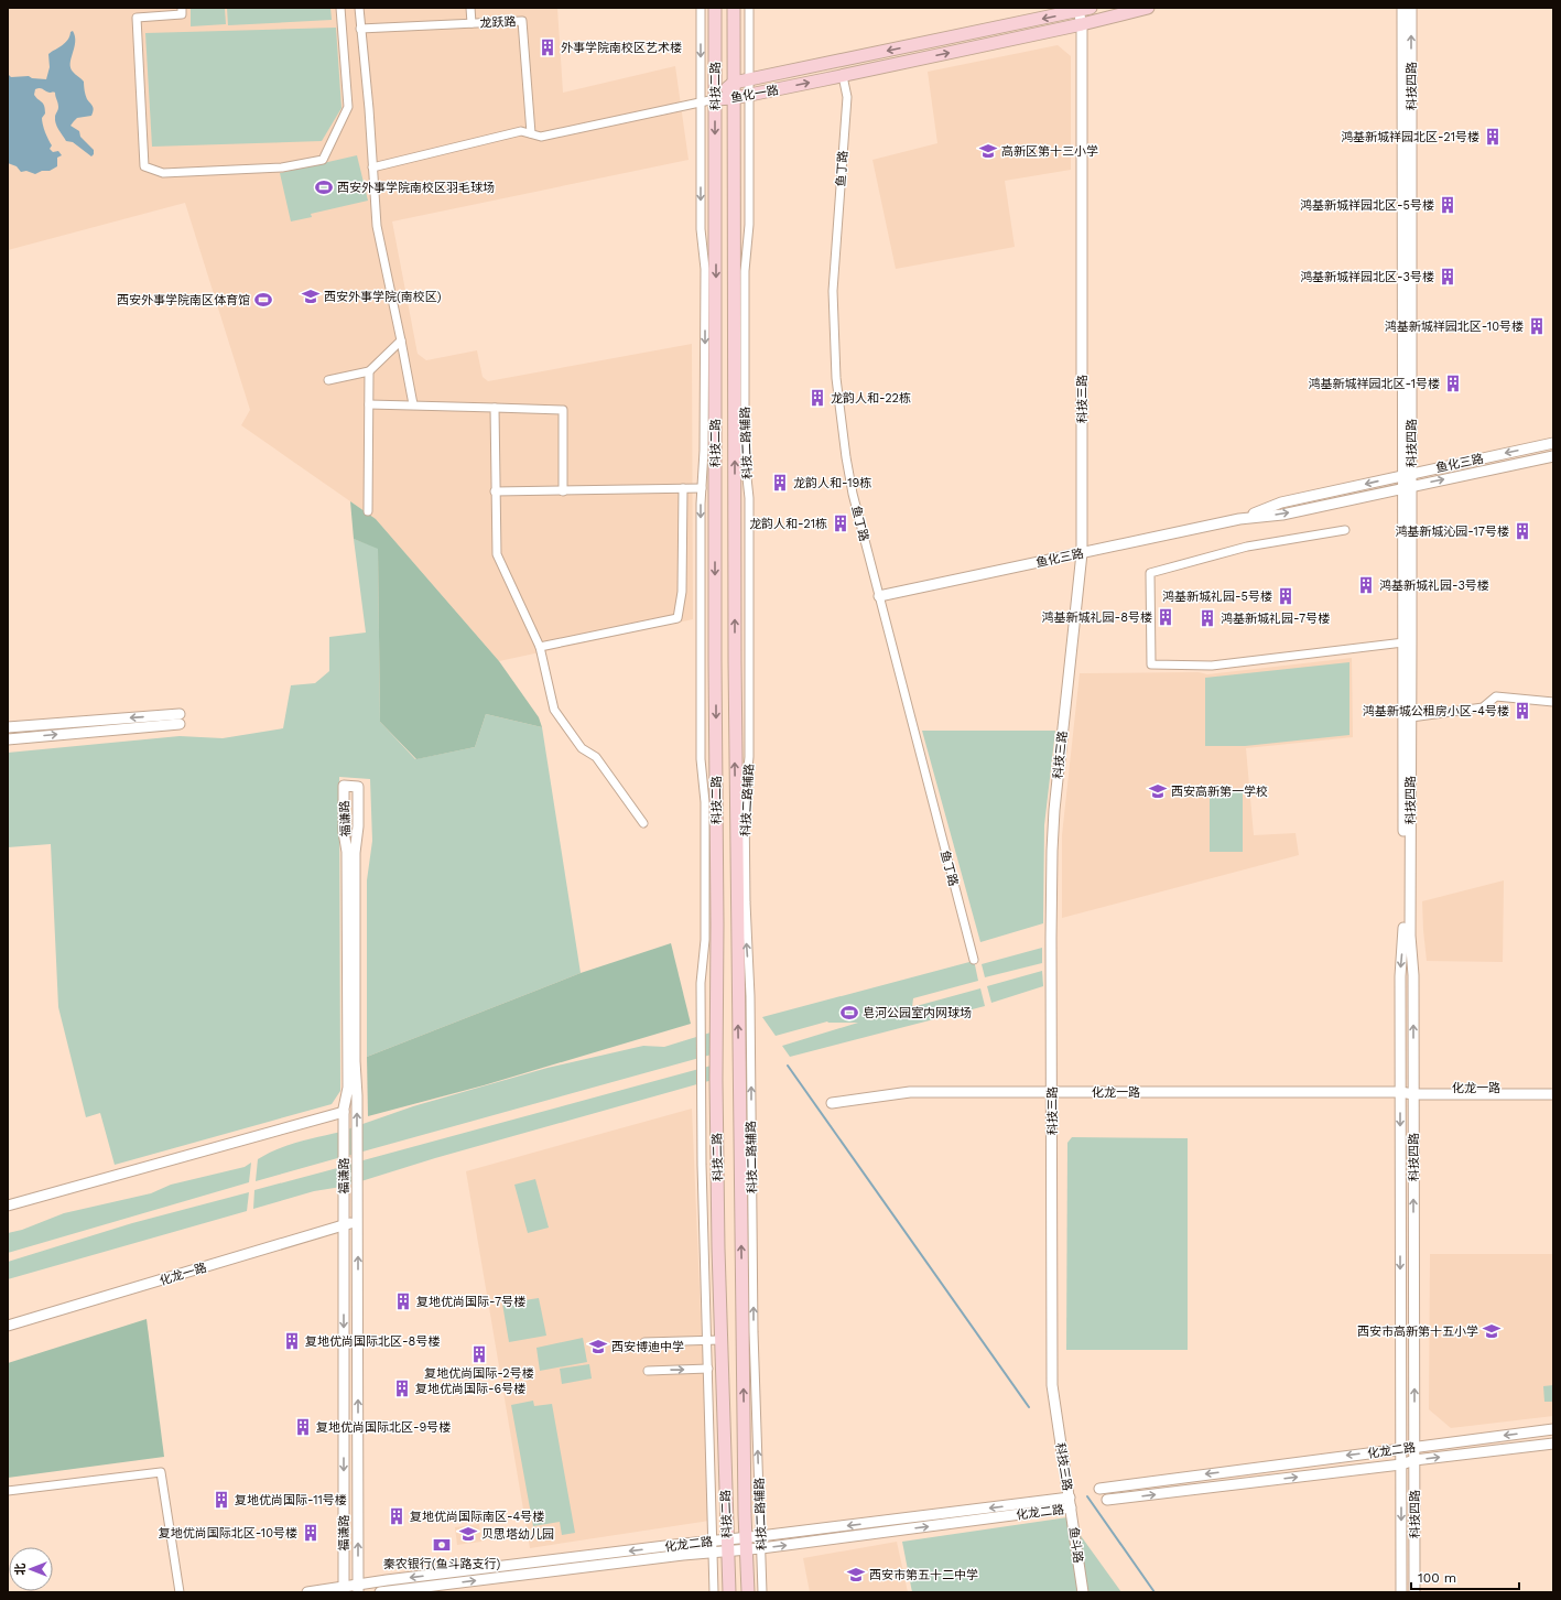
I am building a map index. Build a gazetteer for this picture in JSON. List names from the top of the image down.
{
  "streets": {
    "main road": ["科技二路", "鱼化一路"],
    "street": [
      "龙跃路",
      "科技四路",
      "鱼丁路",
      "科技三路",
      "科技二路辅路",
      "鱼化三路",
      "福谦路",
      "化龙一路",
      "化龙二路",
      "鱼斗路"
    ]
  },
  "crossings": [
    ["科技二路", "鱼化一路"],
    ["科技二路", "化龙二路"],
    ["科技四路", "鱼化三路"],
    ["科技四路", "化龙一路"],
    ["科技四路", "化龙二路"],
    ["鱼化一路", "鱼丁路"],
    ["鱼化一路", "科技三路"],
    ["鱼化一路", "科技二路辅路"],
    ["鱼丁路", "鱼化三路"],
    ["科技三路", "鱼化三路"],
    ["科技三路", "化龙一路"],
    ["科技三路", "化龙二路"],
    ["科技三路", "鱼斗路"],
    ["科技二路辅路", "化龙二路"],
    ["福谦路", "化龙一路"],
    ["福谦路", "化龙二路"],
    ["化龙二路", "鱼斗路"]
  ],
  "places": {
    "building": [
      "外事学院南校区艺术楼",
      "鸿基新城祥园北区-21号楼",
      "鸿基新城祥园北区-5号楼",
      "鸿基新城祥园北区-3号楼",
      "鸿基新城祥园北区-10号楼",
      "鸿基新城祥园北区-1号楼",
      "龙韵人和-22栋",
      "龙韵人和-19栋",
      "龙韵人和-21栋",
      "鸿基新城沁园-17号楼",
      "鸿基新城礼园-3号楼",
      "鸿基新城礼园-5号楼",
      "鸿基新城礼园-8号楼",
      "鸿基新城礼园-7号楼",
      "鸿基新城公租房小区-4号楼",
      "复地优尚国际-7号楼",
      "复地优尚国际北区-8号楼",
      "复地优尚国际-2号楼",
      "复地优尚国际-6号楼",
      "复地优尚国际北区-9号楼",
      "复地优尚国际-11号楼",
      "复地优尚国际南区-4号楼",
      "复地优尚国际北区-10号楼"
    ],
    "school or university": [
      "高新区第十三小学",
      "西安外事学院(南校区)",
      "西安高新第一学校",
      "西安市高新第十五小学",
      "西安博迪中学",
      "贝思塔幼儿园",
      "西安市第五十二中学"
    ],
    "sports": ["西安外事学院南校区羽毛球场", "西安外事学院南区体育馆", "皂河公园室内网球场"],
    "bank": ["秦农银行(鱼斗路支行)"]
  },
  "scale_bar": "100 m",
  "north": "left"
}
